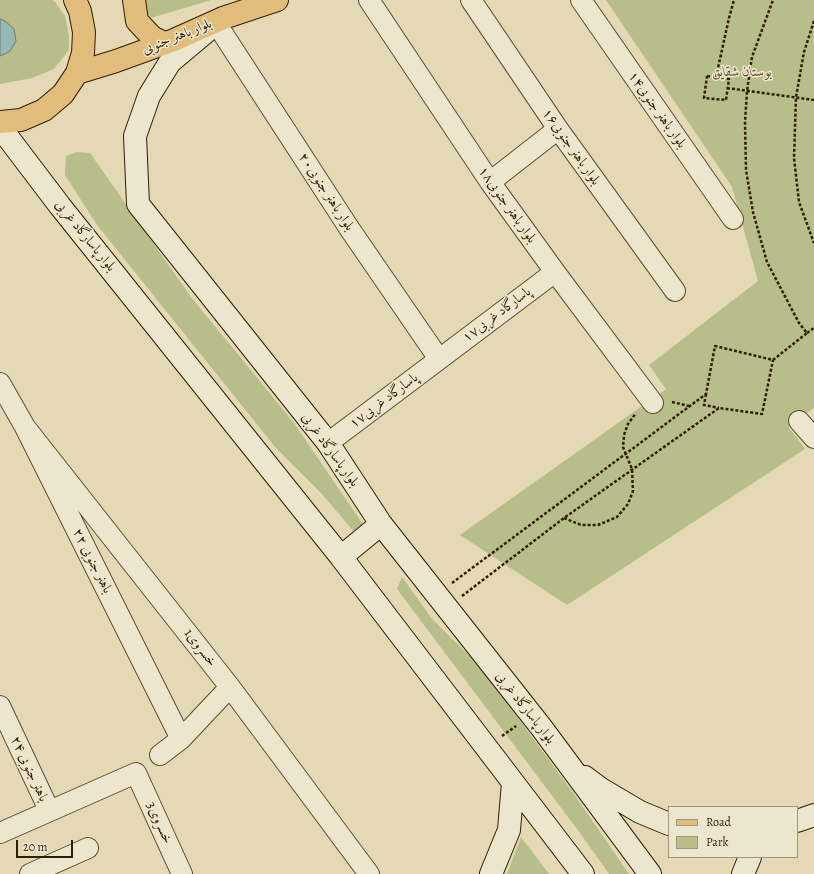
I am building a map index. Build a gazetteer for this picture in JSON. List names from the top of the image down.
{
  "streets": {
    "main road": ["بلوار باهنر جنوبی", "بلوار پاسارگاد غربی"],
    "street": [
      "بلوار باهنر جنوبی۱۴",
      "بلوار باهنر جنوبی۱۶",
      "بلوار باهنر جنوبی۲۰",
      "۱۸بلوار باهنر جنوبی",
      "۱۷پاسارگاد غربی",
      "پاسارگاد غربی۱۷",
      "۲۲ باهنر جنوبی",
      "خسروى1",
      "۲۴ باهنر جنوبی",
      "3خسروى"
    ]
  },
  "crossings": [
    ["بلوار باهنر جنوبی", "بلوار باهنر جنوبی۲۰"],
    ["بلوار باهنر جنوبی", "بلوار پاسارگاد غربی"],
    ["بلوار باهنر جنوبی۲۰", "بلوار پاسارگاد غربی"],
    ["بلوار باهنر جنوبی۲۰", "۱۷پاسارگاد غربی"],
    ["بلوار باهنر جنوبی۲۰", "پاسارگاد غربی۱۷"],
    ["۱۸بلوار باهنر جنوبی", "۱۷پاسارگاد غربی"],
    ["بلوار پاسارگاد غربی", "پاسارگاد غربی۱۷"],
    ["۱۷پاسارگاد غربی", "پاسارگاد غربی۱۷"],
    ["۲۲ باهنر جنوبی", "خسروى1"],
    ["۲۴ باهنر جنوبی", "3خسروى"]
  ],
  "parks": ["بوستان شقایق"],
  "legend": ["Road", "Park"],
  "scale_bar": "20 m"
}
